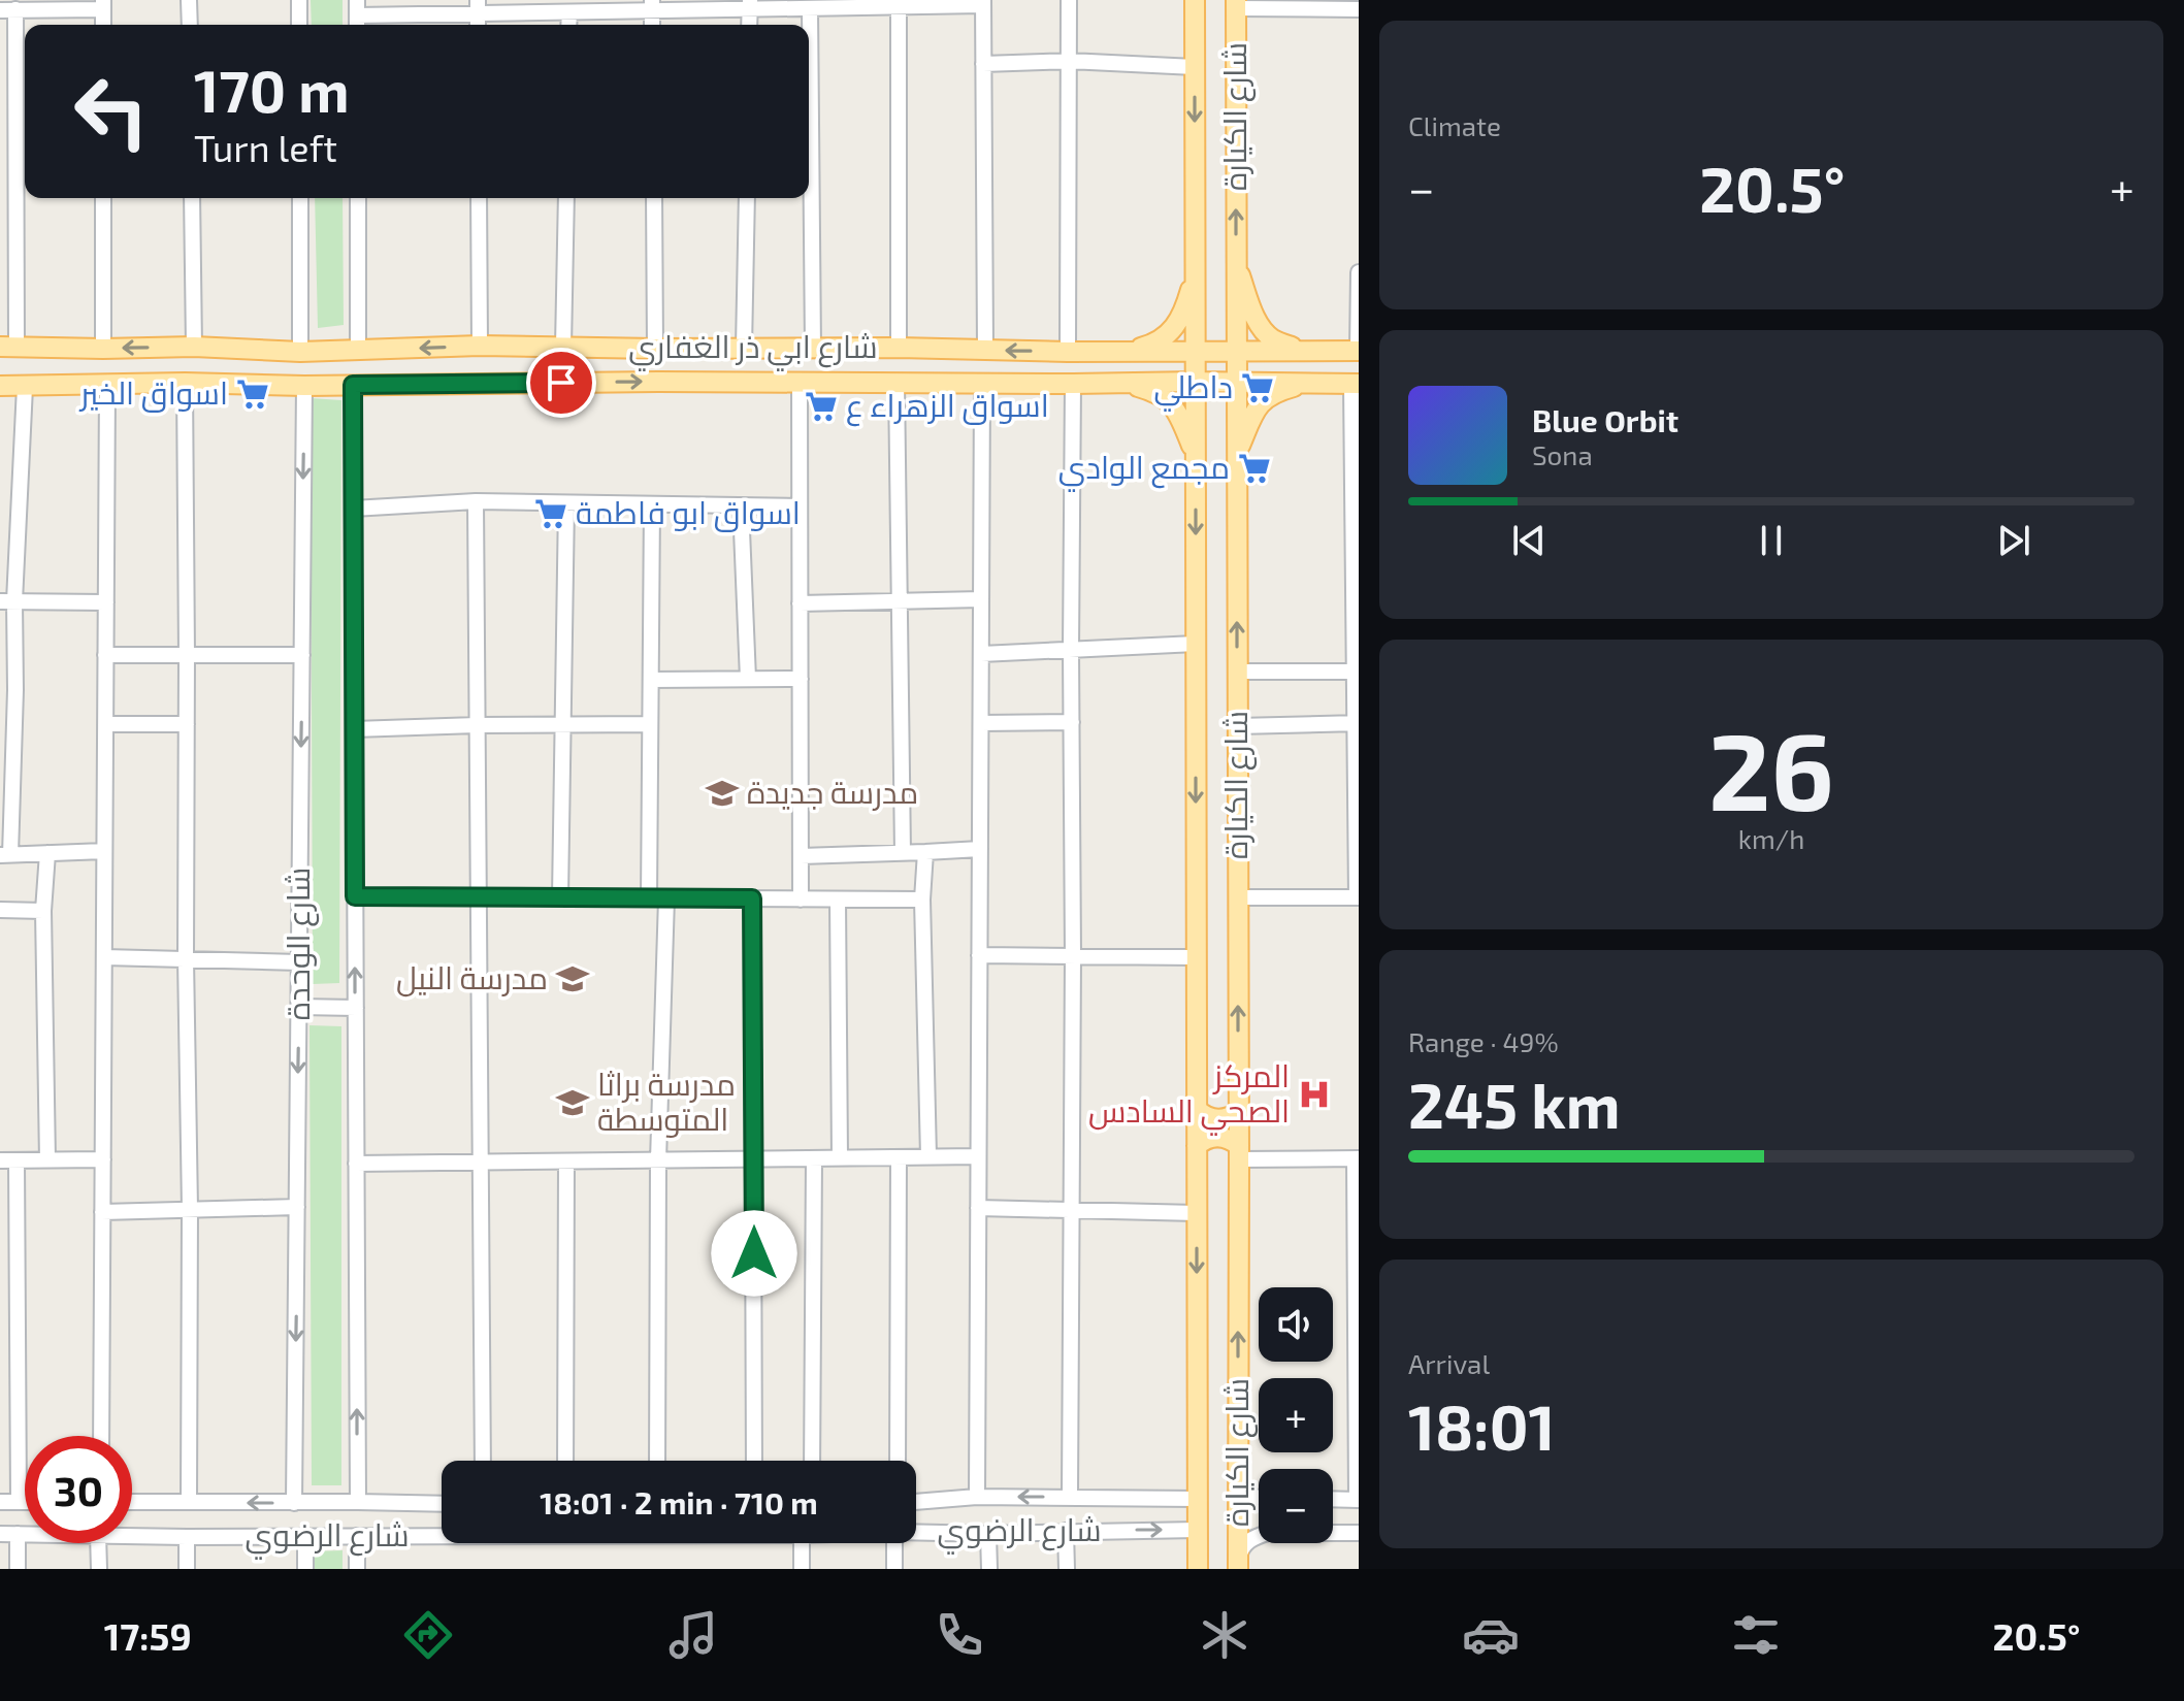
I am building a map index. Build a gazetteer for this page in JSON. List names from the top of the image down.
{
  "streets": {
    "main road": ["شارع الكيارة", "شارع ابي ذر الغفاري"],
    "street": ["شارع الوحدة", "شارع الرضوي"]
  },
  "crossings": [
    ["شارع الكيارة", "شارع ابي ذر الغفاري"],
    ["شارع الكيارة", "شارع الرضوي"],
    ["شارع ابي ذر الغفاري", "شارع الوحدة"],
    ["شارع الوحدة", "شارع الرضوي"]
  ],
  "places": {
    "supermarket": [
      "داطلي",
      "اسواق الخير",
      "اسواق الزهراء ع",
      "مجمع الوادي",
      "اسواق ابو فاطمة"
    ],
    "school or university": ["مدرسة جديدة", "مدرسة النيل", "مدرسة براثا المتوسطة"],
    "hospital": ["المركز الصحي السادس"]
  },
  "page": {
    "tile": [
      "Climate",
      ["26", "km/h"],
      ["Range · 49%", "245 km"],
      ["Arrival", "18:01"]
    ],
    "turn": ["170 m", "Turn left"],
    "heat": ["−", "20.5°", "+"],
    "song": ["Blue Orbit", "Sona"],
    "map_buttons": ["+", "−"],
    "limit": "30",
    "trip": "18:01 · 2 min · 710 m",
    "tabs": ["17:59", "20.5°"]
  }
}
